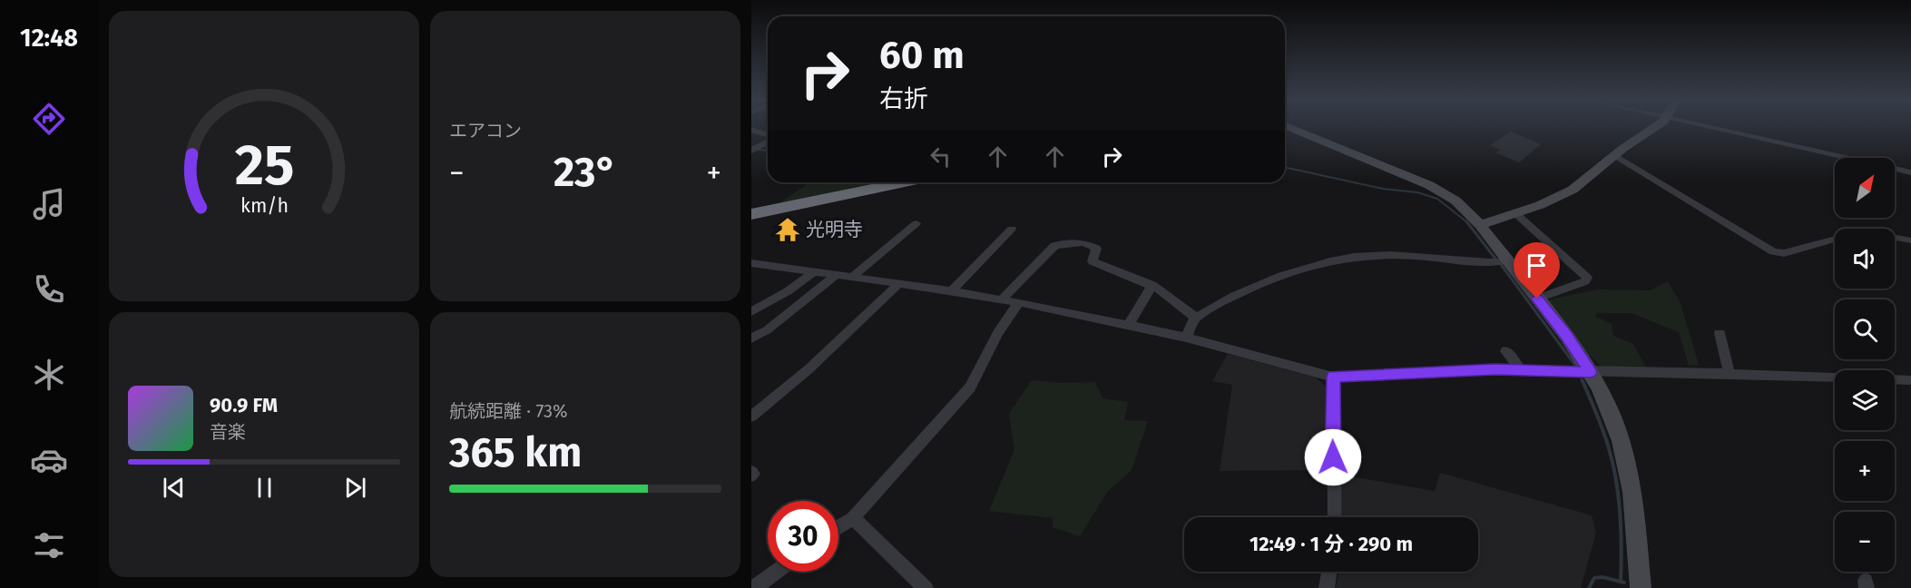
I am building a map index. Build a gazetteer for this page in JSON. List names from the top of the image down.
{
  "places": {
    "temple": ["光明寺"]
  },
  "north": "top right",
  "page": {
    "tabs": "12:48",
    "tile": [
      "エアコン",
      ["航続距離 · 73%", "365 km"]
    ],
    "turn": ["60 m", "右折"],
    "heat": ["−", "23°", "+"],
    "map_buttons": ["+", "−"],
    "song": ["90.9 FM", "音楽"],
    "limit": "30",
    "trip": "12:49 · 1 分 · 290 m",
    "gauge": ["25", "km/h"]
  }
}
